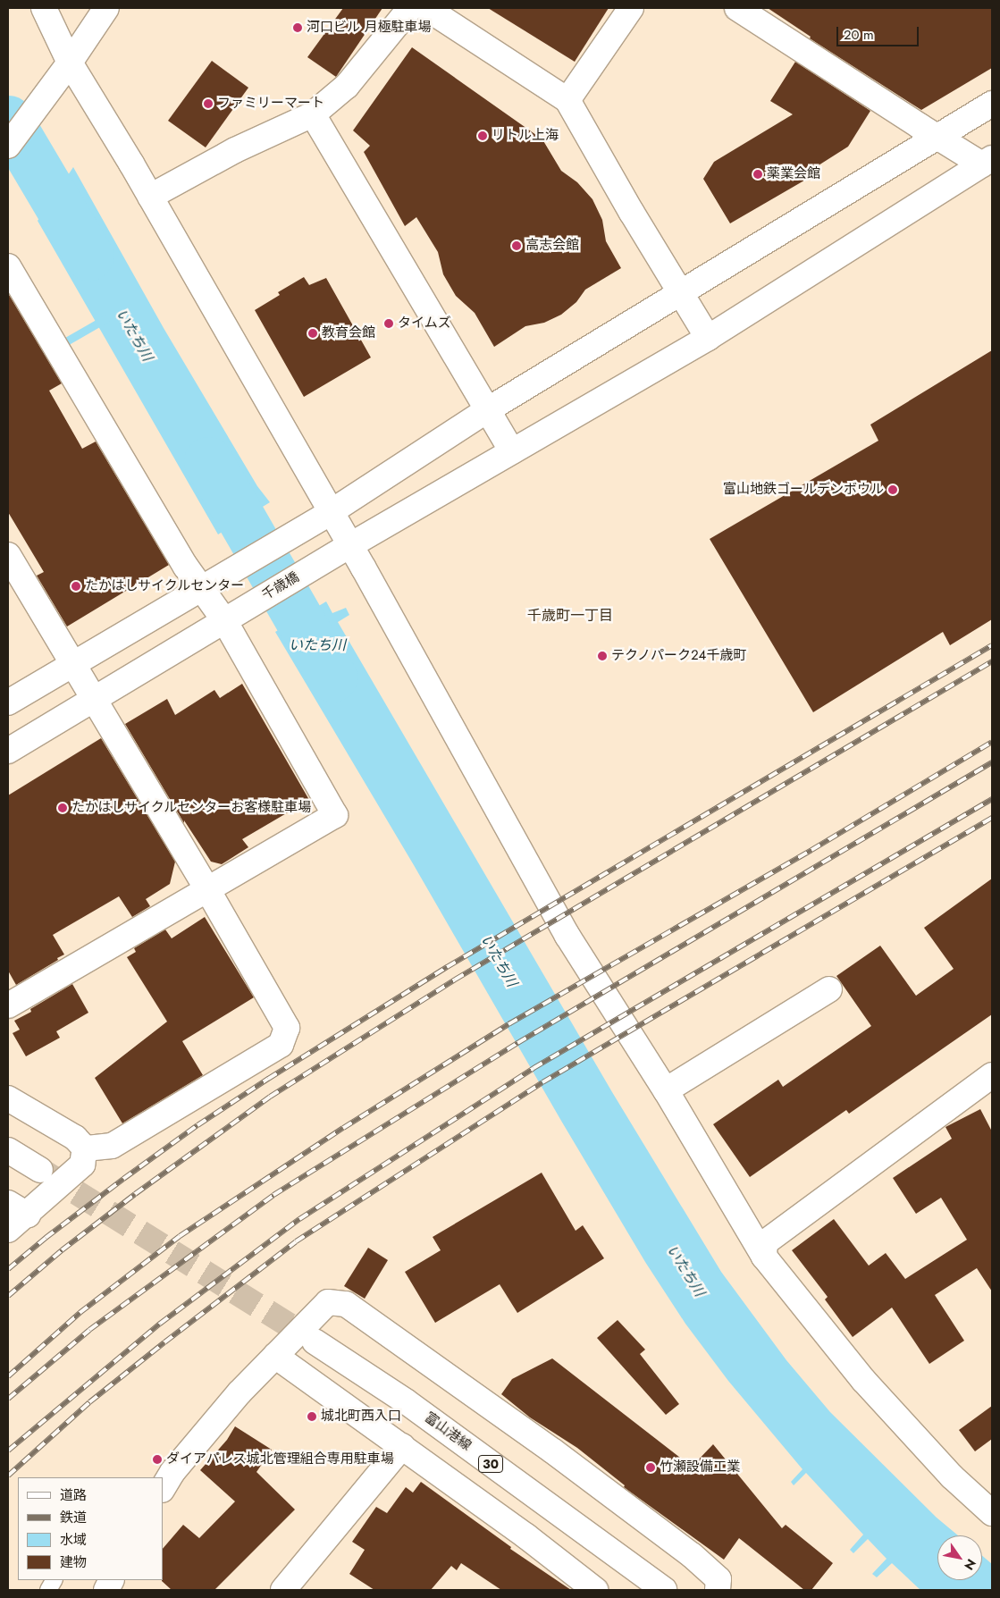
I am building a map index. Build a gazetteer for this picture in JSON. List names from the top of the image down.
{
  "streets": {
    "street": ["千歳橋", "富山港線", "30"]
  },
  "districts": ["千歳町一丁目"],
  "water": ["いたち川"],
  "places": [
    "河口ビル 月極駐車場",
    "ファミリーマート",
    "リトル上海",
    "薬業会館",
    "高志会館",
    "タイムズ",
    "教育会館",
    "富山地鉄ゴールデンボウル",
    "たかはしサイクルセンター",
    "テクノパーク２４千歳町",
    "たかはしサイクルセンターお客様駐車場",
    "城北町西入口",
    "ダイアパレス城北管理組合専用駐車場",
    "竹瀬設備工業"
  ],
  "legend": [
    "道路",
    "鉄道",
    "水域",
    "建物"
  ],
  "scale_bar": "20 m",
  "north": "bottom right"
}
